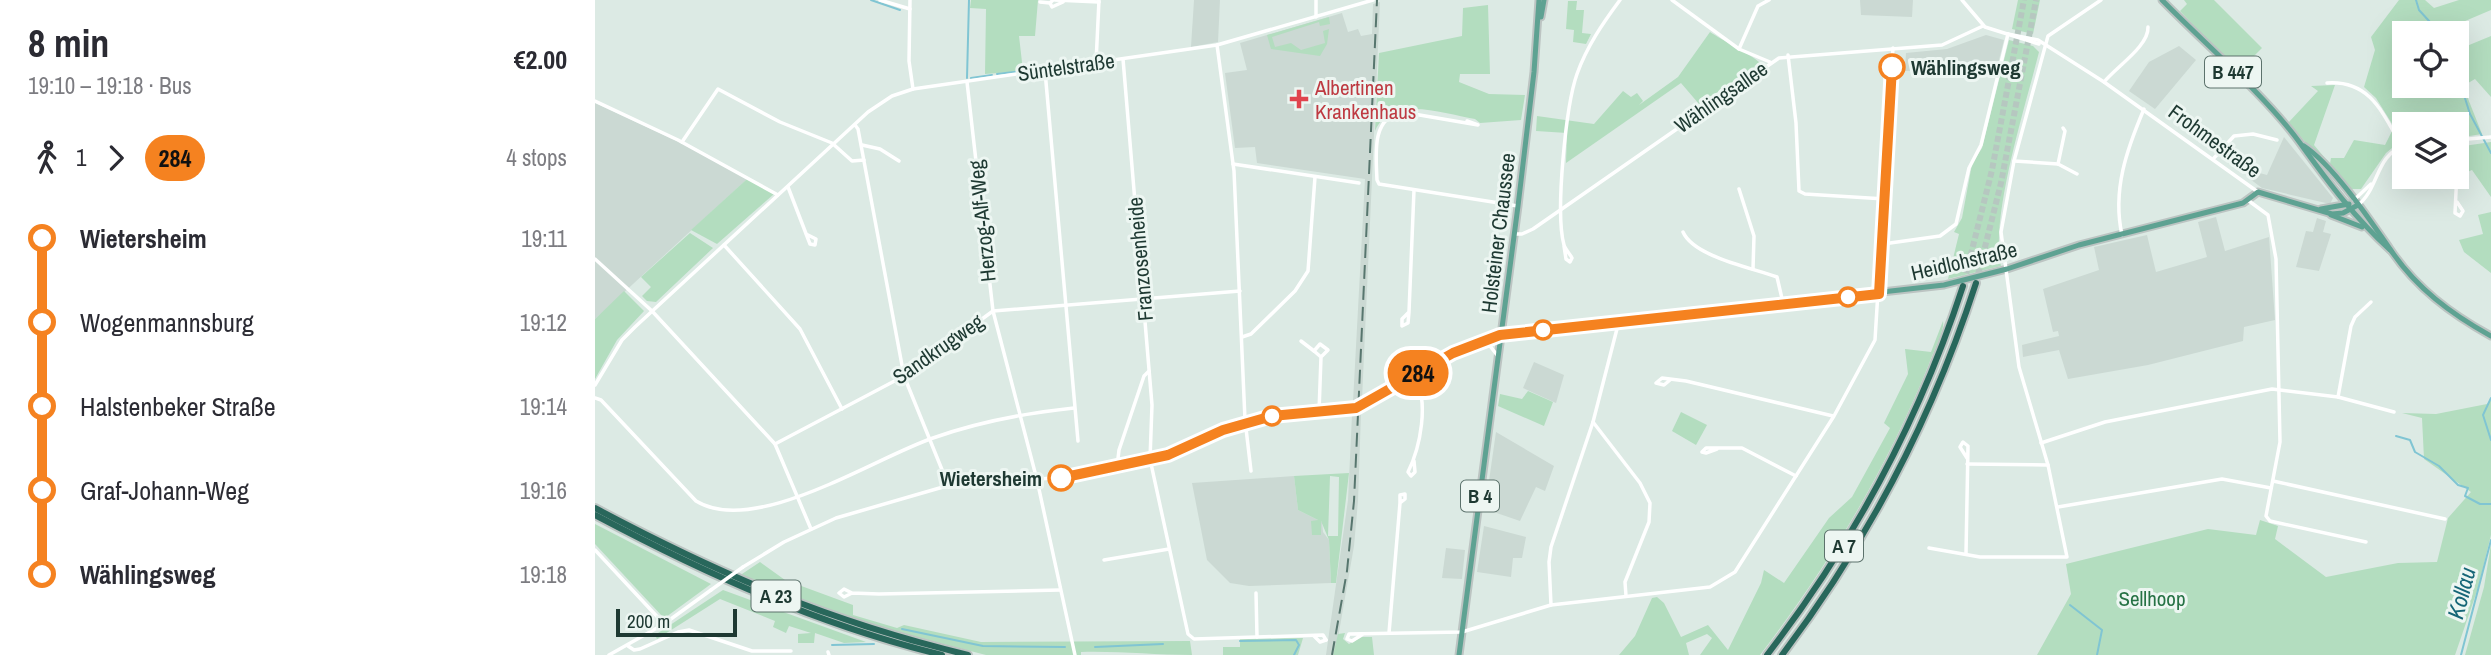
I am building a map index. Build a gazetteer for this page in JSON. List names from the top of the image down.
{
  "streets": {
    "highway": ["A 7", "A 23"],
    "main road": [
      "B 447",
      "Frohmestraße",
      "Holsteiner Chaussee",
      "Heidlohstraße",
      "B 4"
    ],
    "street": [
      "Süntelstraße",
      "Wählingsallee",
      "Herzog-Alf-Weg",
      "Franzosenheide",
      "Sandkrugweg"
    ]
  },
  "crossings": [
    ["Süntelstraße", "Herzog-Alf-Weg"],
    ["Süntelstraße", "Franzosenheide"],
    ["B 447", "Frohmestraße"],
    ["Wählingsallee", "Frohmestraße"],
    ["Wählingsallee", "Holsteiner Chaussee"],
    ["Herzog-Alf-Weg", "Sandkrugweg"],
    ["Holsteiner Chaussee", "Heidlohstraße"],
    ["Franzosenheide", "Sandkrugweg"]
  ],
  "water": ["Kollau"],
  "parks": ["Sellhoop"],
  "places": {
    "other": ["Wählingsweg", "Wietersheim"],
    "health": ["Albertinen Krankenhaus"]
  },
  "lines": ["bus line 284"],
  "scale_bar": "200 m",
  "page": {
    "heading": ["8 min", "19:10 – 19:18 · Bus", "€2.00"],
    "on_map": "284",
    "legs": ["1", "284", "4 stops"],
    "list": [
      {
        "name": "Wietersheim",
        "value": "19:11"
      },
      {
        "name": "Wogenmannsburg",
        "value": "19:12"
      },
      {
        "name": "Halstenbeker Straße",
        "value": "19:14"
      },
      {
        "name": "Graf-Johann-Weg",
        "value": "19:16"
      },
      {
        "name": "Wählingsweg",
        "value": "19:18"
      }
    ],
    "scale": "200 m"
  }
}
